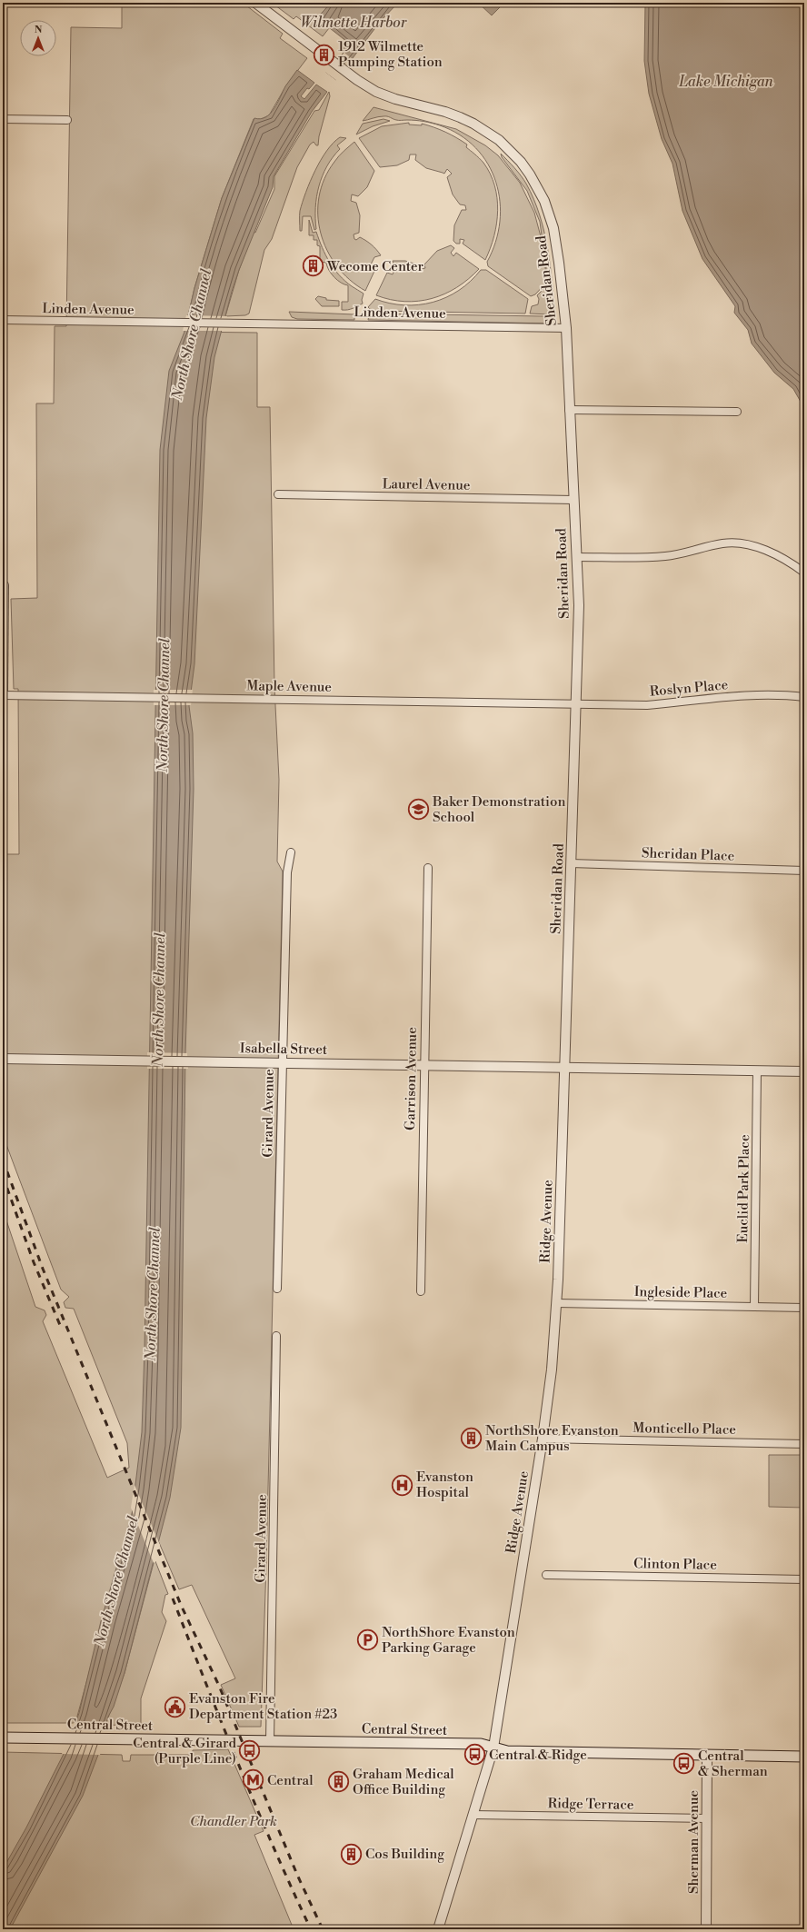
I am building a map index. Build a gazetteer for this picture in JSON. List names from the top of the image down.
{
  "streets": {
    "main road": ["Central Street"],
    "street": [
      "Sheridan Road",
      "Linden Avenue",
      "Laurel Avenue",
      "Maple Avenue",
      "Roslyn Place",
      "Sheridan Place",
      "Isabella Street",
      "Garrison Avenue",
      "Girard Avenue",
      "Euclid Park Place",
      "Ridge Avenue",
      "Ingleside Place",
      "Monticello Place",
      "Clinton Place",
      "Ridge Terrace",
      "Sherman Avenue"
    ]
  },
  "crossings": [
    ["Sheridan Road", "Linden Avenue"],
    ["Sheridan Road", "Laurel Avenue"],
    ["Sheridan Road", "Maple Avenue"],
    ["Sheridan Road", "Roslyn Place"],
    ["Sheridan Road", "Sheridan Place"],
    ["Sheridan Road", "Isabella Street"],
    ["Sheridan Road", "Ridge Avenue"],
    ["Maple Avenue", "Roslyn Place"],
    ["Isabella Street", "Garrison Avenue"],
    ["Isabella Street", "Girard Avenue"],
    ["Isabella Street", "Ridge Avenue"],
    ["Girard Avenue", "Central Street"],
    ["Euclid Park Place", "Ingleside Place"],
    ["Ridge Avenue", "Ingleside Place"],
    ["Ridge Avenue", "Monticello Place"],
    ["Ridge Avenue", "Central Street"],
    ["Ridge Avenue", "Ridge Terrace"],
    ["Central Street", "Sherman Avenue"],
    ["Ridge Terrace", "Sherman Avenue"]
  ],
  "water": ["Wilmette Harbor", "Lake Michigan", "North Shore Channel"],
  "parks": ["Chandler Park"],
  "places": {
    "building": [
      "1912 Wilmette Pumping Station",
      "Wecome Center",
      "NorthShore Evanston Main Campus",
      "Graham Medical Office Building",
      "Cos Building"
    ],
    "school or university": ["Baker Demonstration School"],
    "hospital": ["Evanston Hospital"],
    "parking": ["NorthShore Evanston Parking Garage"],
    "public building": ["Evanston Fire Department Station #23"],
    "bus stop": ["Central & Girard (Purple Line)", "Central & Ridge", "Central & Sherman"],
    "metro station": ["Central"]
  },
  "north": "top"
}
